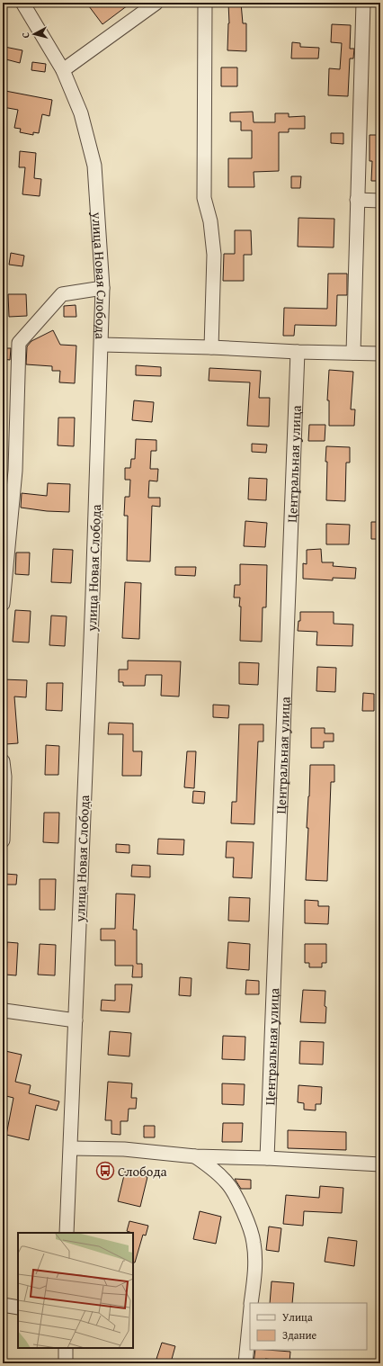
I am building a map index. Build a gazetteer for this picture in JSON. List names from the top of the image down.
{
  "streets": {
    "street": ["улица Новая Слобода", "Центральная улица"]
  },
  "places": {
    "bus stop": ["Слобода"]
  },
  "legend": ["Улица", "Здание"],
  "north": "left"
}
